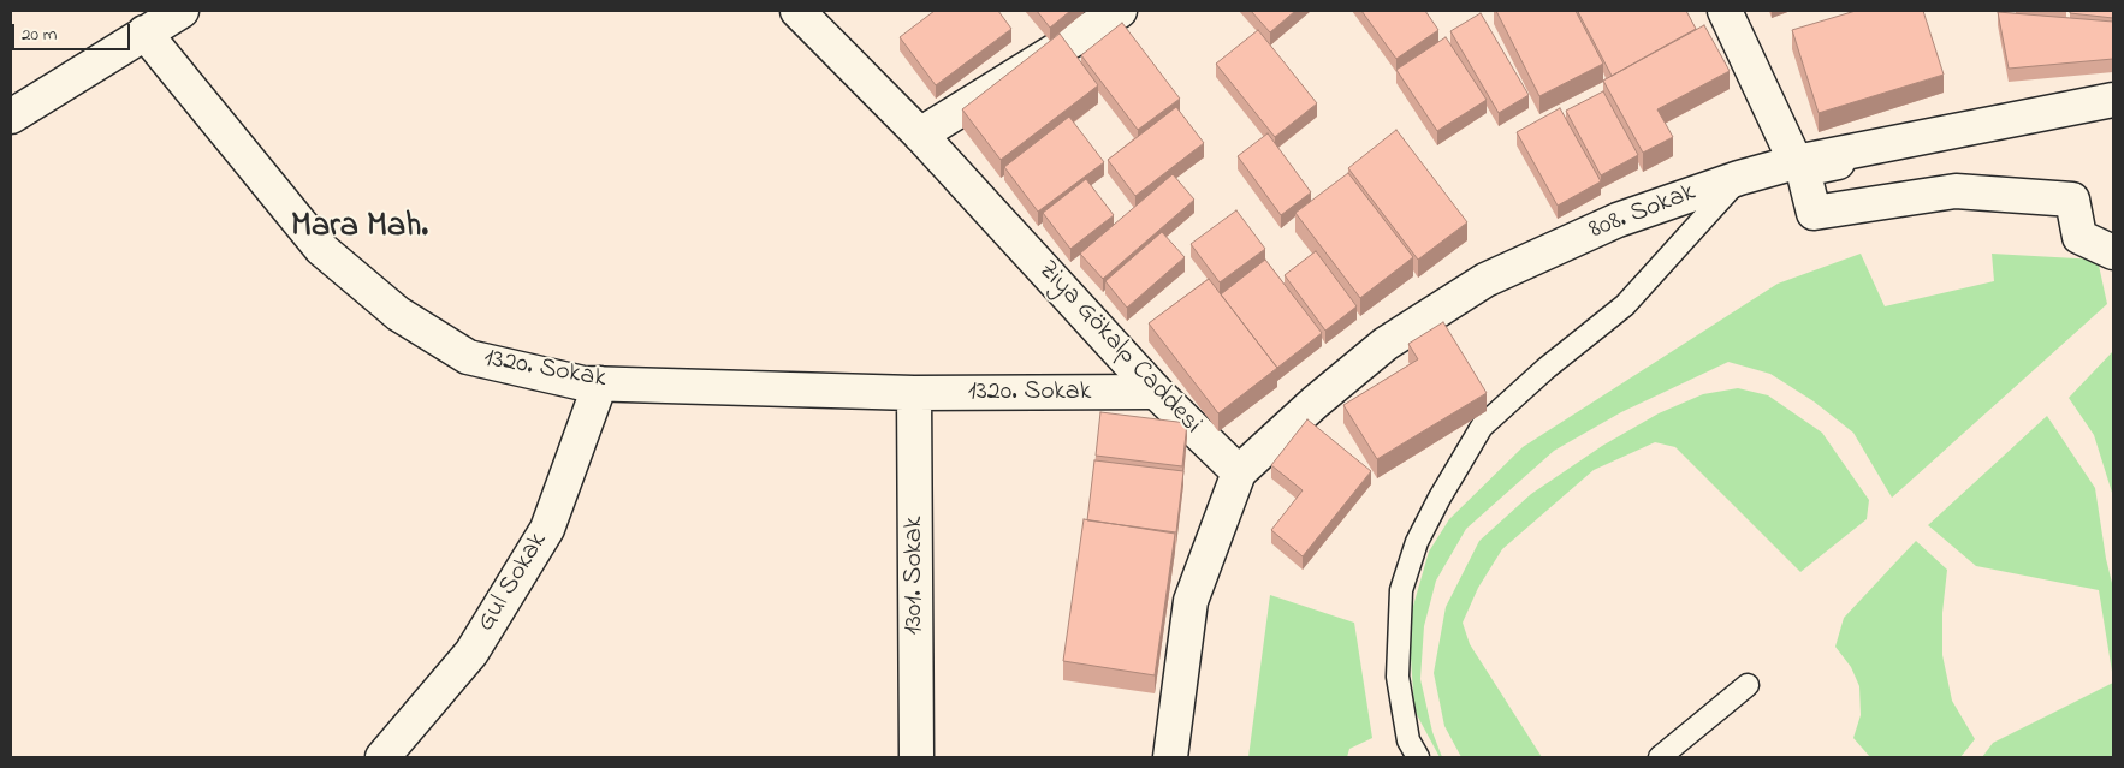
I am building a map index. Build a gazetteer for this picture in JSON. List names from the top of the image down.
{
  "streets": {
    "street": [
      "808. Sokak",
      "Ziya Gökalp Caddesi",
      "1320. Sokak",
      "1301. Sokak",
      "Gul Sokak"
    ]
  },
  "crossings": [
    ["808. Sokak", "Ziya Gökalp Caddesi"],
    ["Ziya Gökalp Caddesi", "1320. Sokak"],
    ["1320. Sokak", "1301. Sokak"],
    ["1320. Sokak", "Gul Sokak"]
  ],
  "districts": ["Mara Mah."],
  "scale_bar": "20 m"
}
